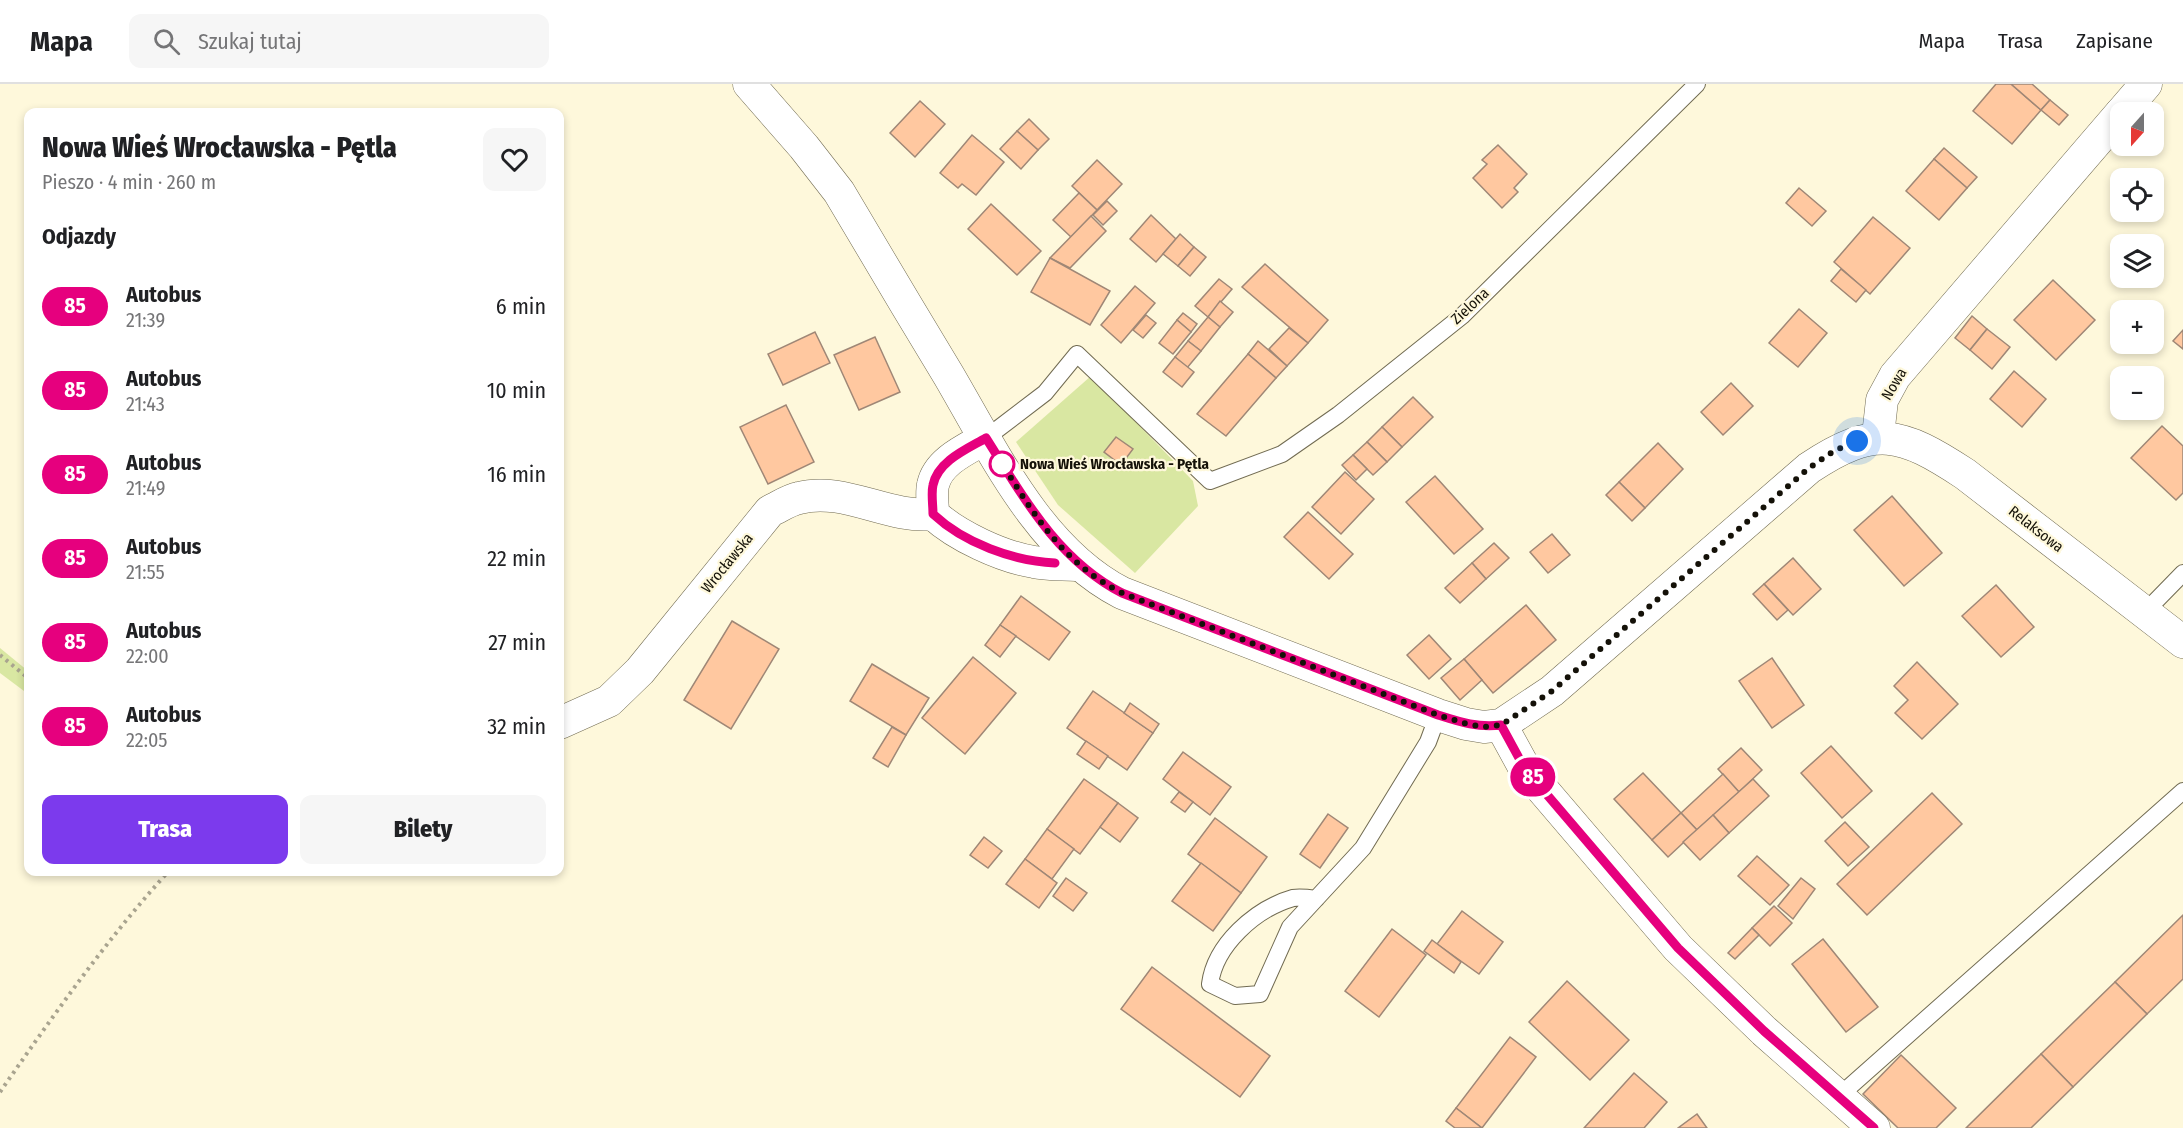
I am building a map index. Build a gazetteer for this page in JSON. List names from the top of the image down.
{
  "streets": {
    "street": ["Nowa", "Relaksowa", "Wrocławska"],
    "lane": ["Zielona"]
  },
  "crossings": [
    ["Nowa", "Relaksowa"]
  ],
  "places": ["Nowa Wieś Wrocławska - Pętla"],
  "lines": ["bus line 85"],
  "north": "bottom",
  "page": {
    "header": "Mapa",
    "search": "Szukaj tutaj",
    "nav": ["Mapa", "Trasa", "Zapisane"],
    "on_map": "85",
    "map_buttons": ["+", "−"],
    "heading": [
      ["Nowa Wieś Wrocławska - Pętla", "Pieszo · 4 min · 260 m"],
      "Odjazdy"
    ],
    "list": [
      {
        "mark": "85",
        "name": "Autobus",
        "note": "21:39",
        "value": "6 min"
      },
      {
        "mark": "85",
        "name": "Autobus",
        "note": "21:43",
        "value": "10 min"
      },
      {
        "mark": "85",
        "name": "Autobus",
        "note": "21:49",
        "value": "16 min"
      },
      {
        "mark": "85",
        "name": "Autobus",
        "note": "21:55",
        "value": "22 min"
      },
      {
        "mark": "85",
        "name": "Autobus",
        "note": "22:00",
        "value": "27 min"
      },
      {
        "mark": "85",
        "name": "Autobus",
        "note": "22:05",
        "value": "32 min"
      }
    ],
    "buttons": ["Trasa", "Bilety"]
  }
}
